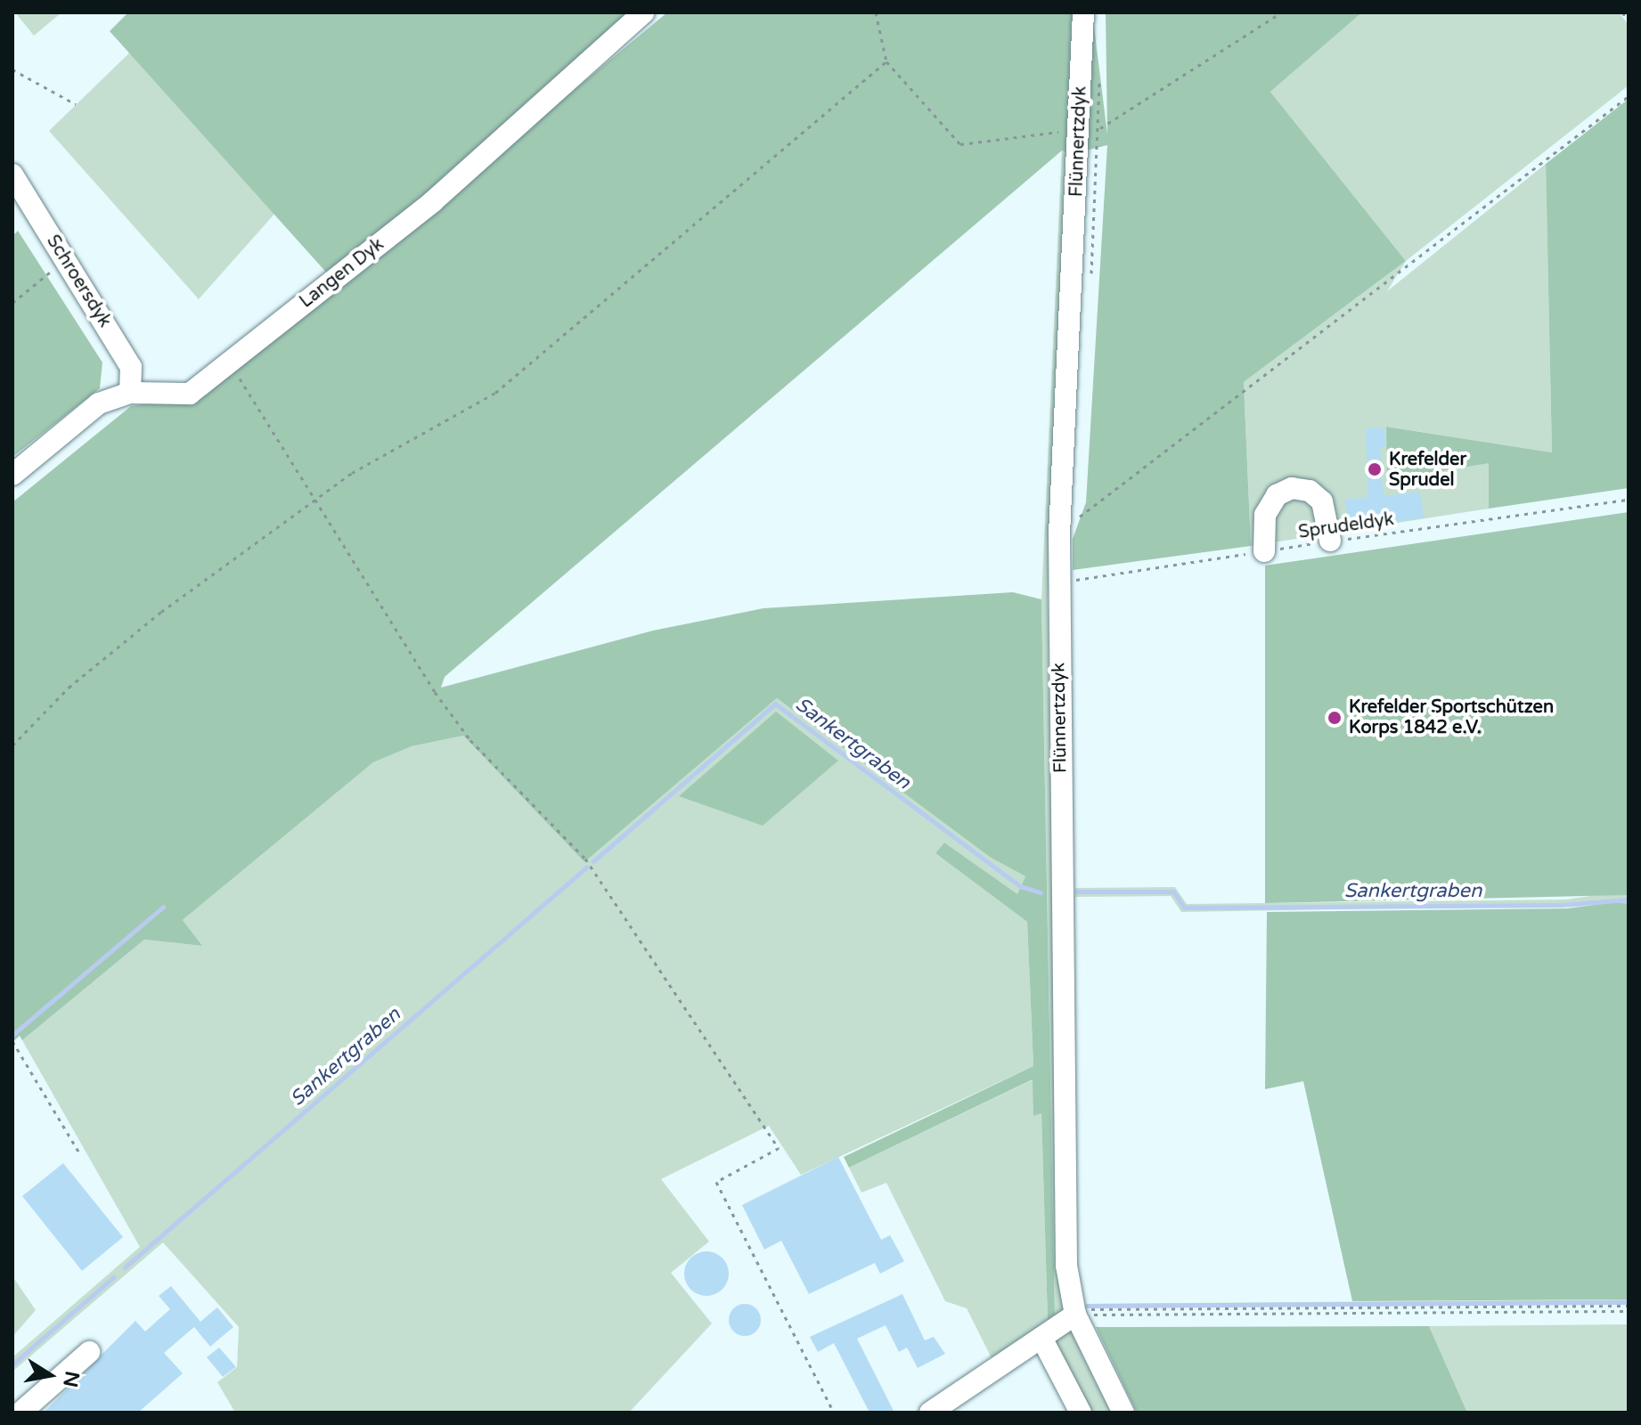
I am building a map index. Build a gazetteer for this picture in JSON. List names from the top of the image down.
{
  "streets": {
    "street": ["Flünnertzdyk", "Langen Dyk", "Schroersdyk"],
    "path": ["Sprudeldyk"]
  },
  "crossings": [
    ["Langen Dyk", "Schroersdyk"]
  ],
  "water": ["Sankertgraben"],
  "places": ["Krefelder Sprudel", "Krefelder Sportschützen Korps 1842 e.V."],
  "north": "right"
}
